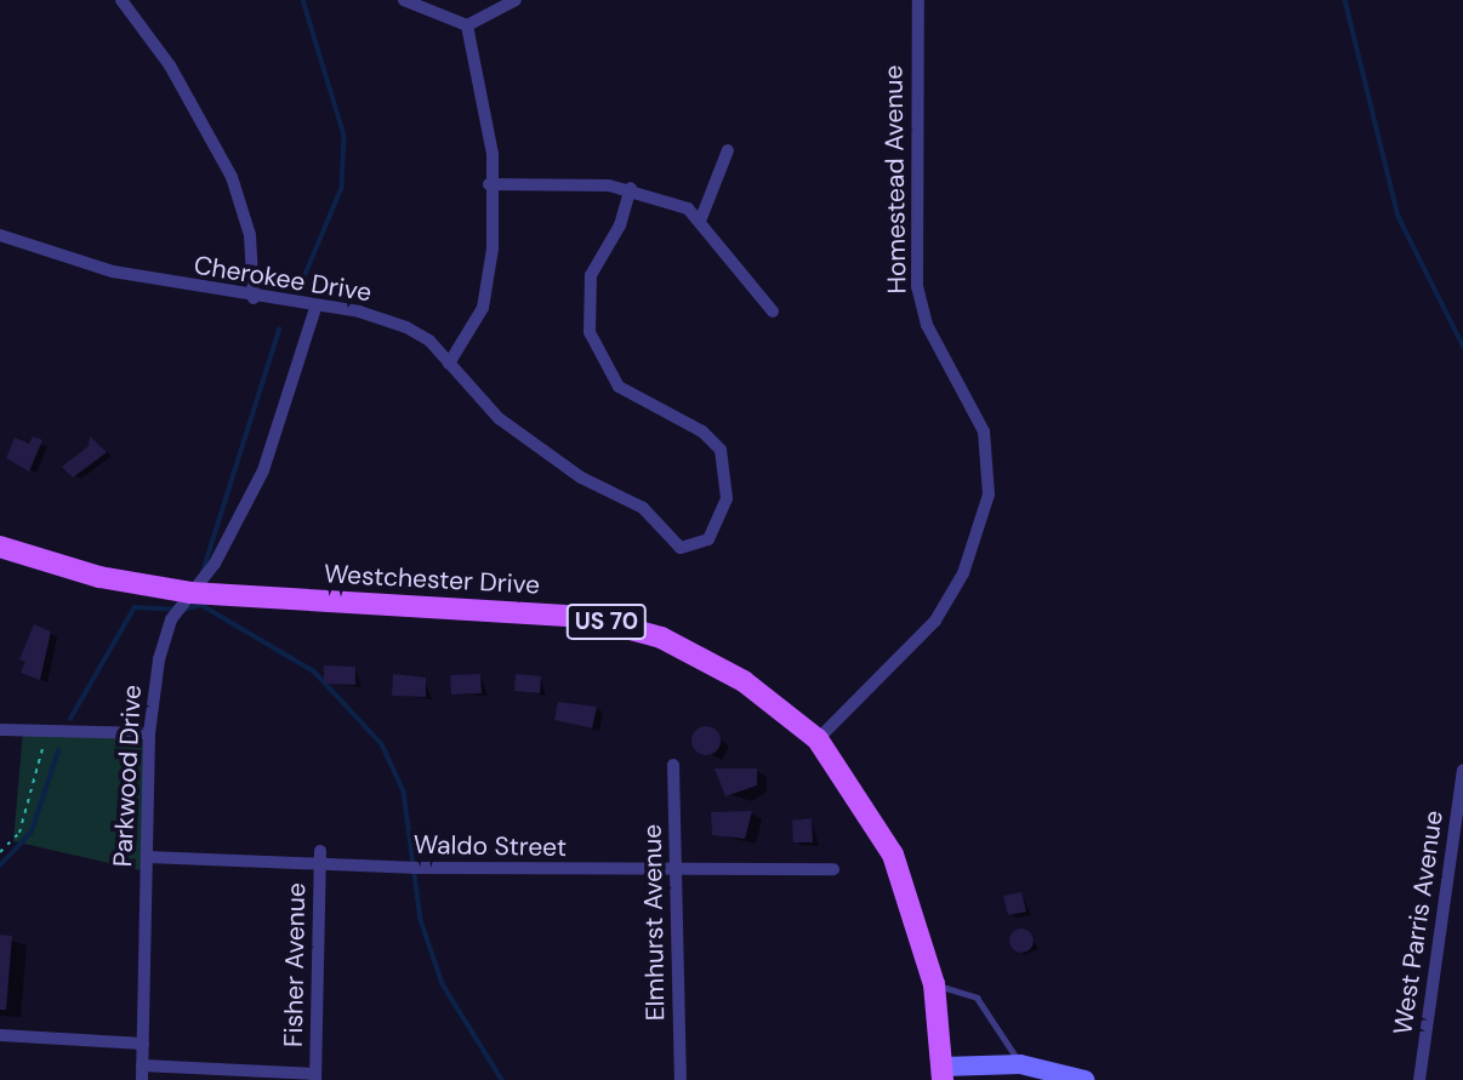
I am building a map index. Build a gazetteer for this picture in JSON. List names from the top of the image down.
{
  "streets": {
    "main road": ["Westchester Drive", "US 70"],
    "street": [
      "Homestead Avenue",
      "Cherokee Drive",
      "Parkwood Drive",
      "Waldo Street",
      "Elmhurst Avenue",
      "West Parris Avenue",
      "Fisher Avenue"
    ]
  },
  "crossings": [
    ["Homestead Avenue", "Westchester Drive"],
    ["Cherokee Drive", "Parkwood Drive"],
    ["Westchester Drive", "Parkwood Drive"],
    ["Parkwood Drive", "Waldo Street"],
    ["Waldo Street", "Elmhurst Avenue"],
    ["Waldo Street", "Fisher Avenue"]
  ]
}
